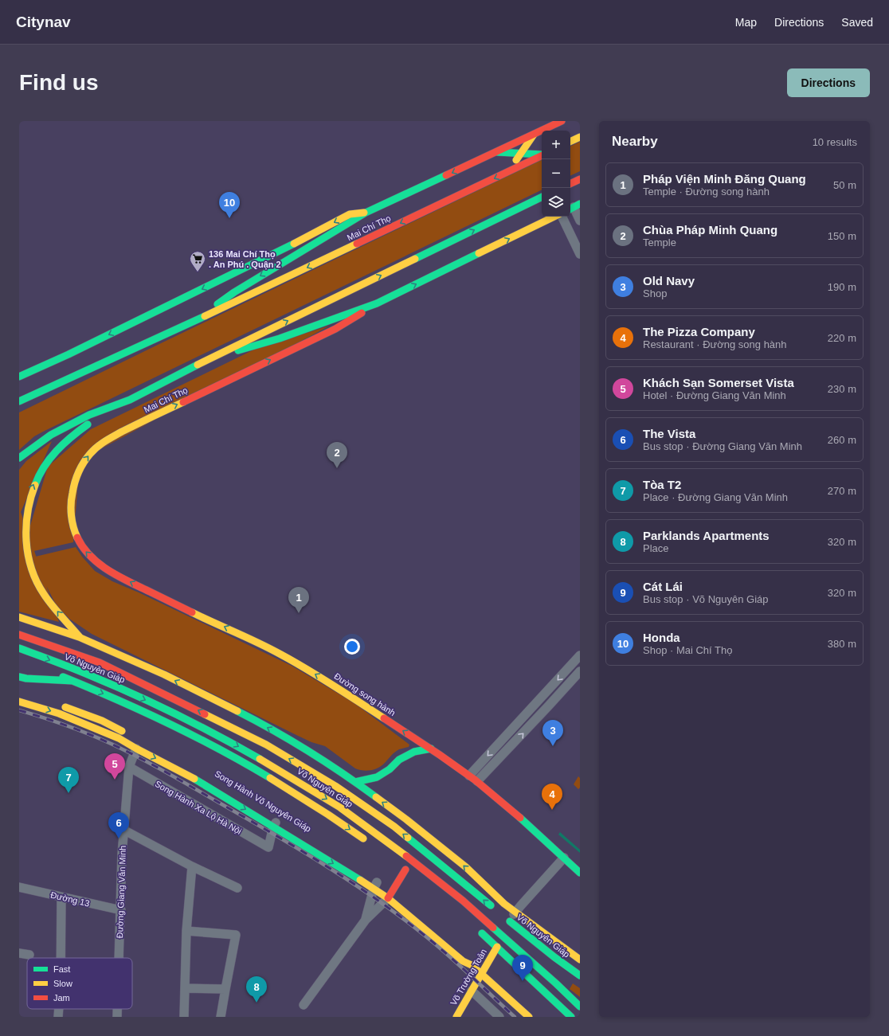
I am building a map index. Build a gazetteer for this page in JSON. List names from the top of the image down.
{
  "streets": {
    "main road": [
      "Mai Chí Thọ",
      "Võ Nguyên Giáp",
      "Đường song hành",
      "Song Hành Võ Nguyên Giáp",
      "Võ Trường Toản"
    ],
    "street": ["Song Hành Xa Lộ Hà Nội", "Đường Giang Văn Minh", "Đường 13"]
  },
  "crossings": [
    ["Mai Chí Thọ", "Đường song hành"],
    ["Song Hành Võ Nguyên Giáp", "Song Hành Xa Lộ Hà Nội"],
    ["Song Hành Võ Nguyên Giáp", "Đường Giang Văn Minh"],
    ["Song Hành Võ Nguyên Giáp", "Võ Trường Toản"],
    ["Song Hành Xa Lộ Hà Nội", "Đường Giang Văn Minh"],
    ["Đường Giang Văn Minh", "Đường 13"]
  ],
  "one_way": ["Đường song hành"],
  "places": {
    "supermarket": ["136 Mai Chí Thọ . An Phú . Quận 2"]
  },
  "legend": ["Fast", "Slow", "Jam"],
  "page": {
    "header": "Citynav",
    "nav": ["Map", "Directions", "Saved"],
    "buttons": "Directions",
    "title": "Find us",
    "heading": ["Nearby", "10 results"],
    "map_buttons": ["+", "−"],
    "list": [
      {
        "mark": "1",
        "name": "Pháp Viện Minh Đăng Quang",
        "note": "Temple · Đường song hành",
        "value": "50 m"
      },
      {
        "mark": "2",
        "name": "Chùa Pháp Minh Quang",
        "note": "Temple",
        "value": "150 m"
      },
      {
        "mark": "3",
        "name": "Old Navy",
        "note": "Shop",
        "value": "190 m"
      },
      {
        "mark": "4",
        "name": "The Pizza Company",
        "note": "Restaurant · Đường song hành",
        "value": "220 m"
      },
      {
        "mark": "5",
        "name": "Khách Sạn Somerset Vista",
        "note": "Hotel · Đường Giang Văn Minh",
        "value": "230 m"
      },
      {
        "mark": "6",
        "name": "The Vista",
        "note": "Bus stop · Đường Giang Văn Minh",
        "value": "260 m"
      },
      {
        "mark": "7",
        "name": "Tòa T2",
        "note": "Place · Đường Giang Văn Minh",
        "value": "270 m"
      },
      {
        "mark": "8",
        "name": "Parklands Apartments",
        "note": "Place",
        "value": "320 m"
      },
      {
        "mark": "9",
        "name": "Cát Lái",
        "note": "Bus stop · Võ Nguyên Giáp",
        "value": "320 m"
      },
      {
        "mark": "10",
        "name": "Honda",
        "note": "Shop · Mai Chí Thọ",
        "value": "380 m"
      }
    ],
    "pins": [
      "10",
      "2",
      "1",
      "3",
      "5",
      "7",
      "4",
      "6",
      "9",
      "8"
    ]
  }
}
